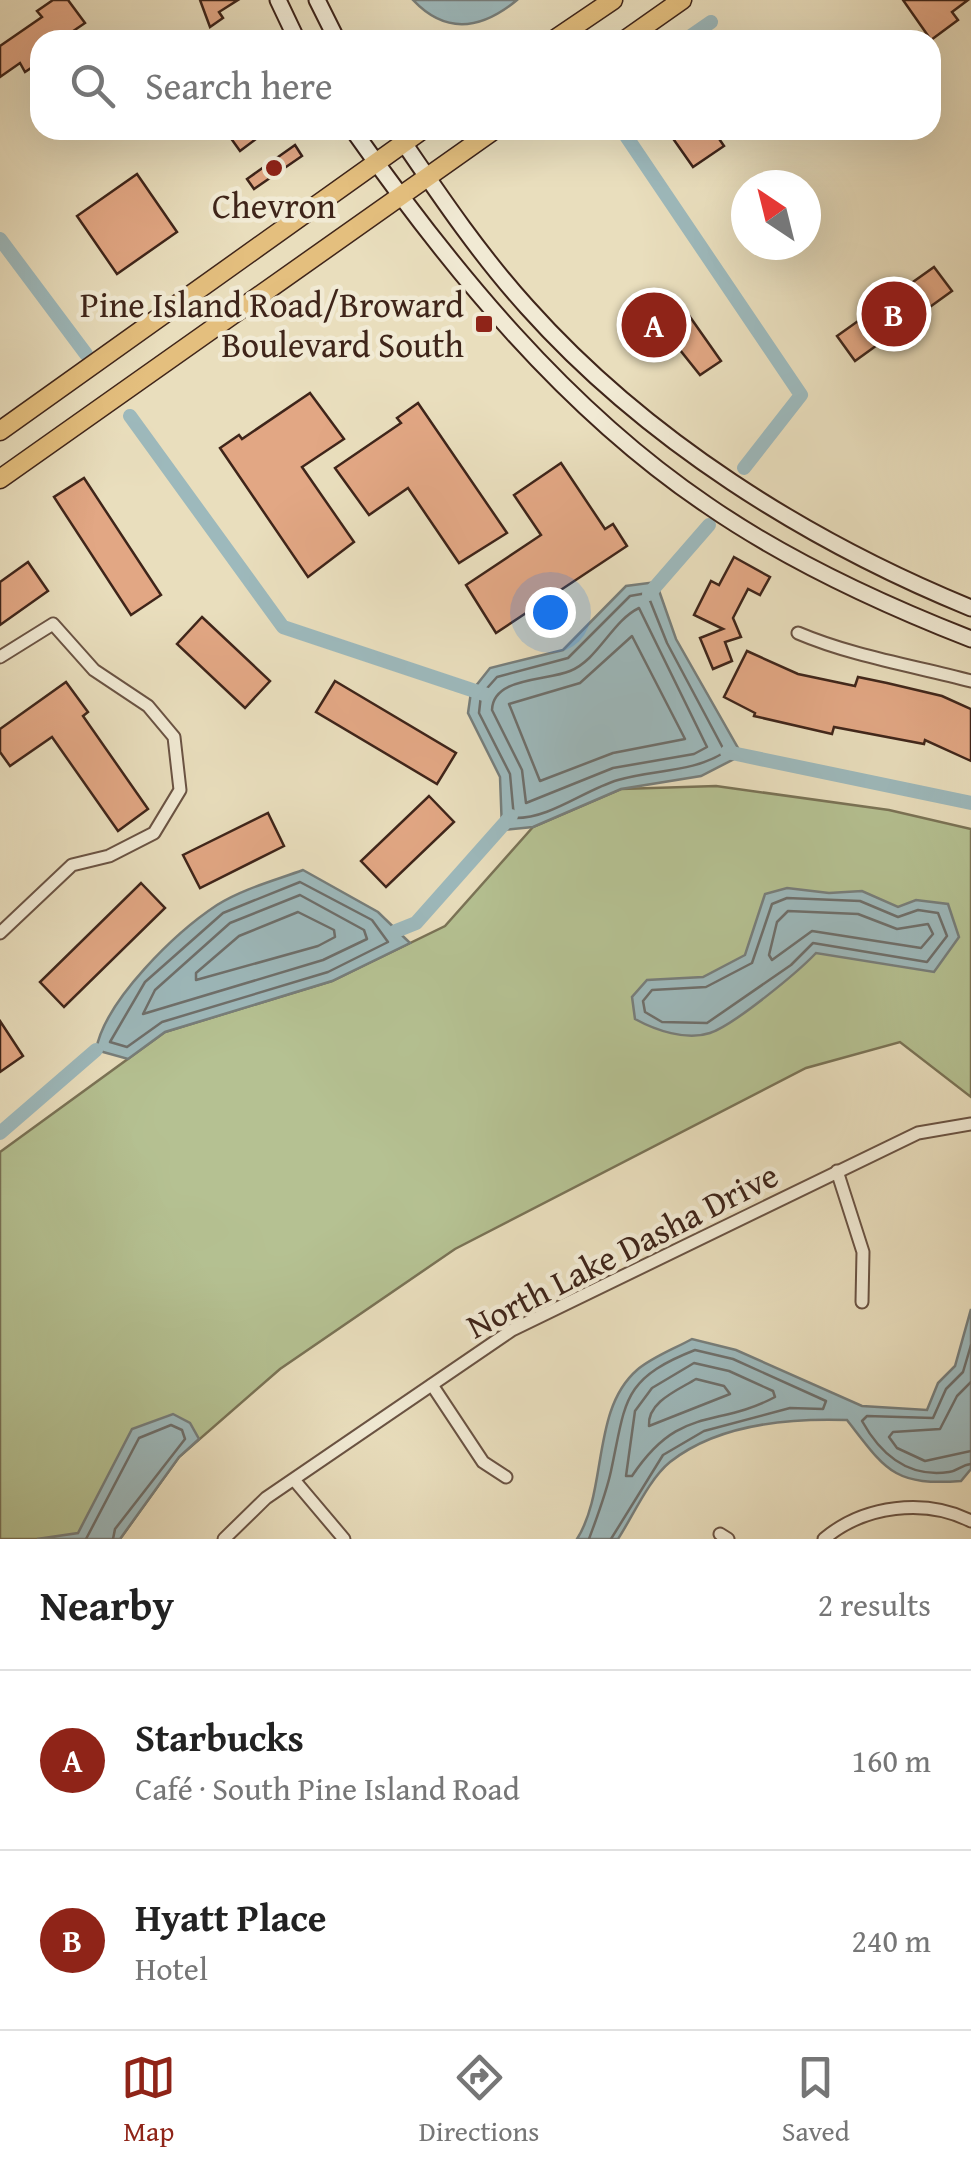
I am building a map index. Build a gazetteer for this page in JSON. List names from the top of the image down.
{
  "streets": {
    "street": ["North Lake Dasha Drive"]
  },
  "places": {
    "other": ["Chevron"],
    "transit": ["Pine Island Road/Broward Boulevard South"]
  },
  "north": "top left",
  "page": {
    "search": "Search here",
    "pins": ["B", "A"],
    "heading": ["Nearby", "2 results"],
    "list": [
      {
        "mark": "A",
        "name": "Starbucks",
        "note": "Café · South Pine Island Road",
        "value": "160 m"
      },
      {
        "mark": "B",
        "name": "Hyatt Place",
        "note": "Hotel",
        "value": "240 m"
      }
    ],
    "nav": ["Map", "Directions", "Saved"]
  }
}
